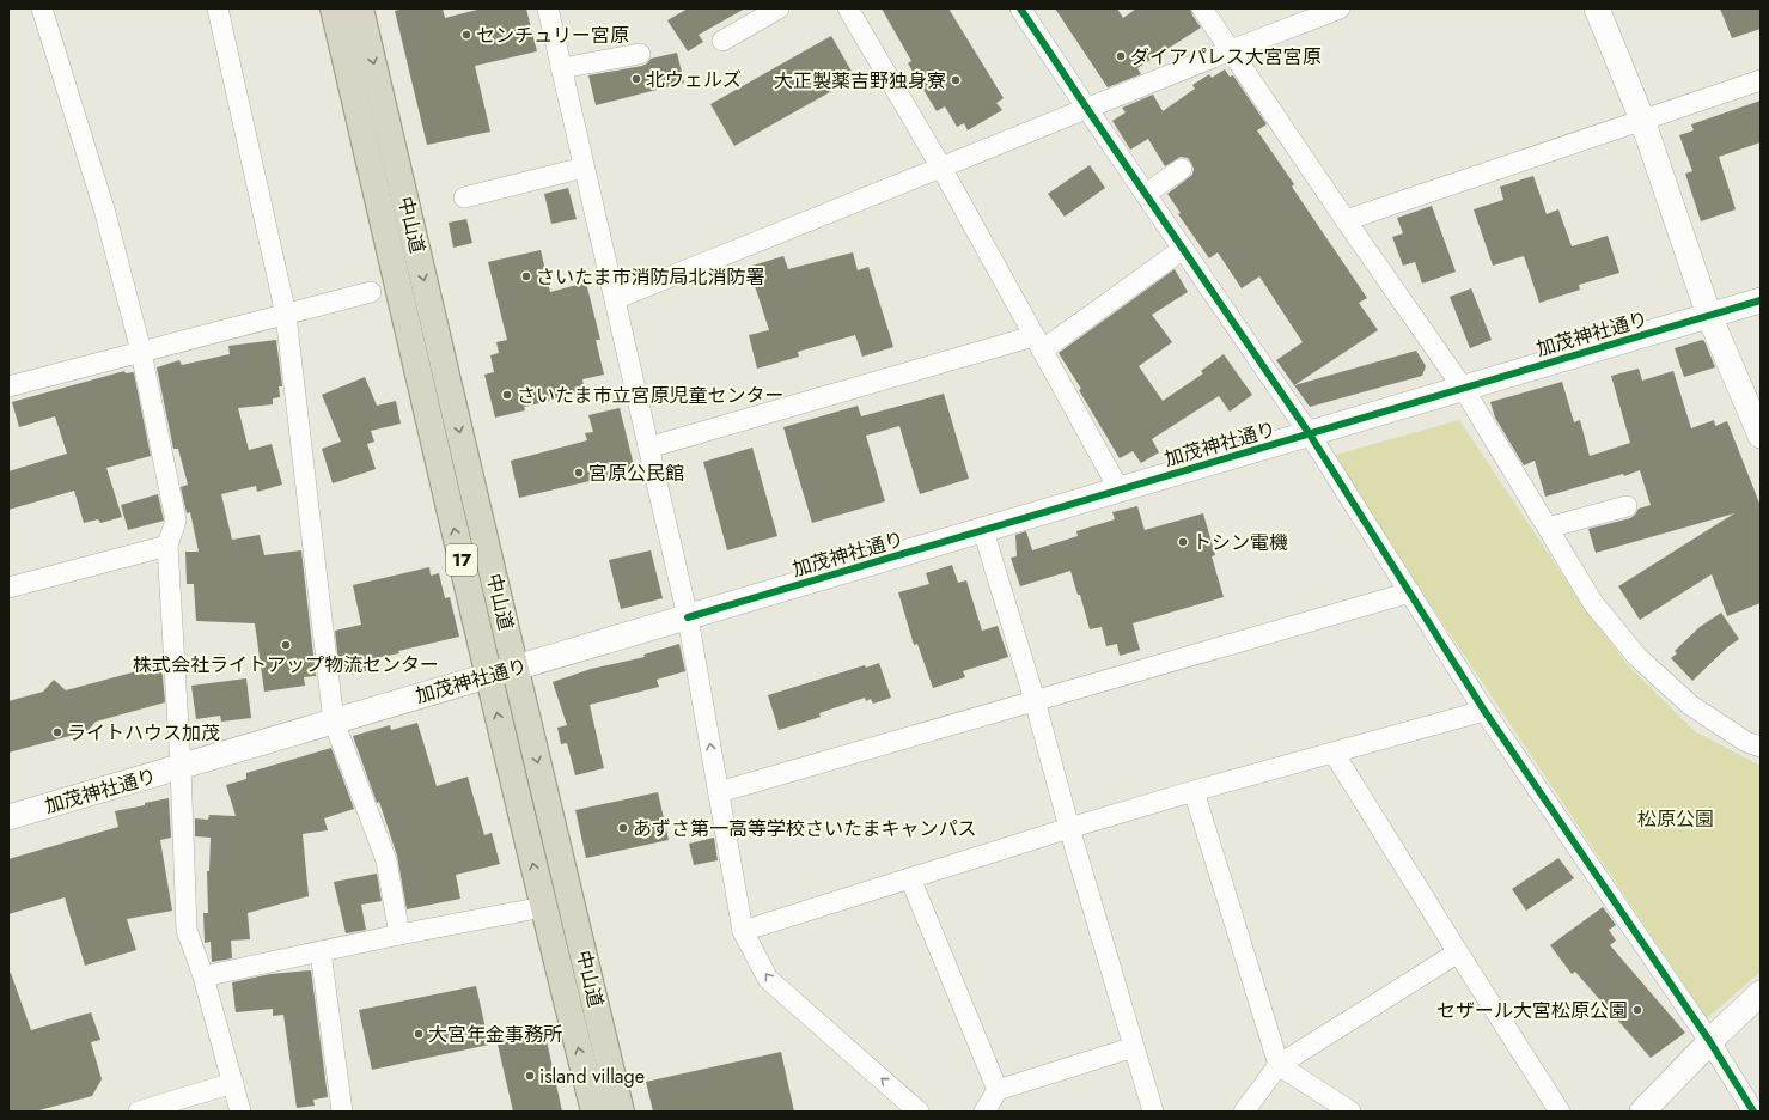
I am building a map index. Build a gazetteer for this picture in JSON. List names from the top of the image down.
{
  "streets": {
    "highway": ["中山道", "17"],
    "street": ["加茂神社通り"]
  },
  "crossings": [
    ["中山道", "加茂神社通り"]
  ],
  "parks": ["松原公園"],
  "places": [
    "センチュリー宮原",
    "ダイアパレス大宮宮原",
    "北ウェルズ",
    "大正製薬吉野独身寮",
    "さいたま市消防局北消防署",
    "さいたま市立宮原児童センター",
    "宮原公民館",
    "トシン電機",
    "株式会社ライトアップ物流センター",
    "ライトハウス加茂",
    "あずさ第一高等学校さいたまキャンパス",
    "セザール大宮松原公園",
    "大宮年金事務所",
    "island village"
  ]
}
